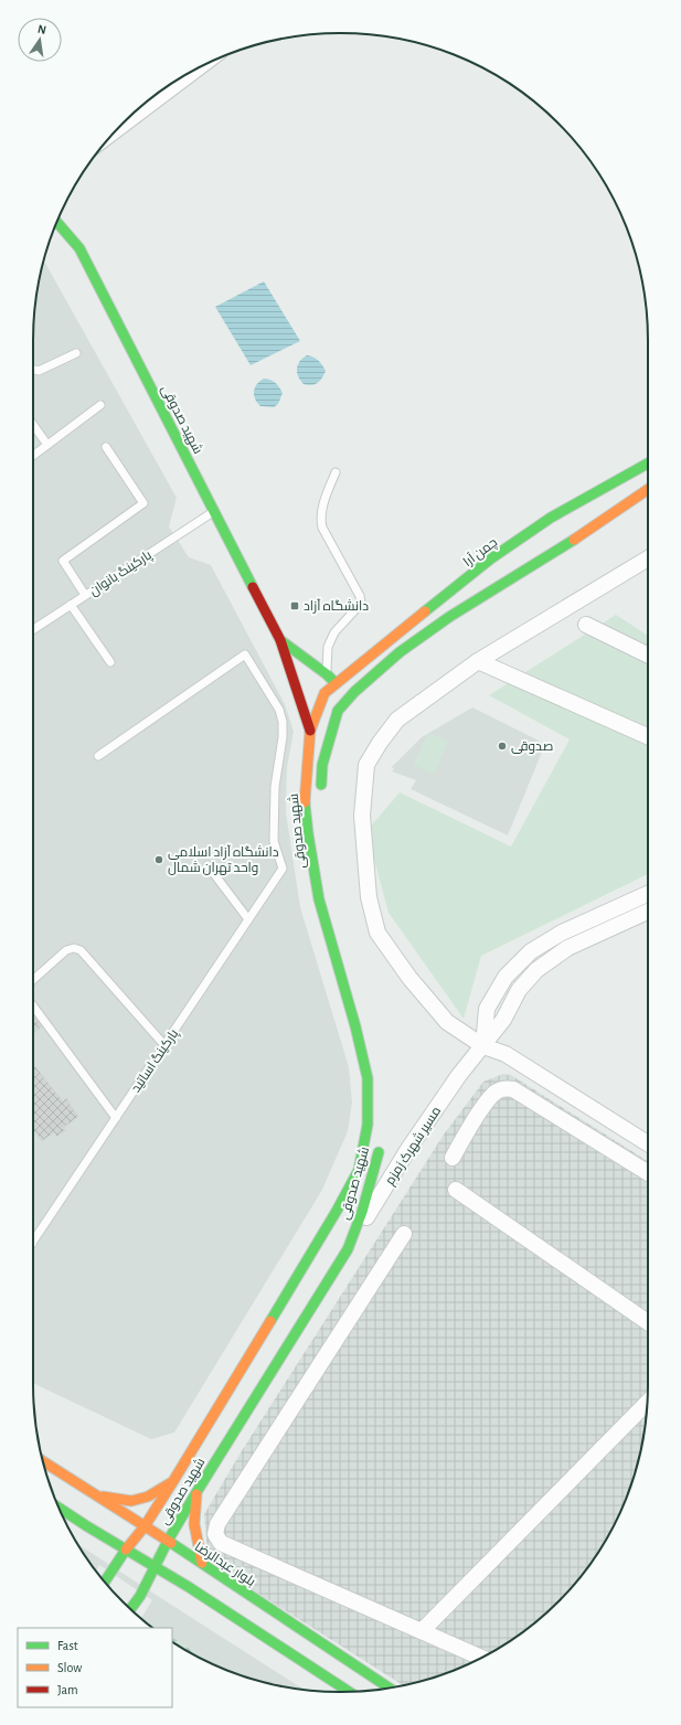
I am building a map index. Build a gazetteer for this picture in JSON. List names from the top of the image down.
{
  "streets": {
    "main road": ["شهید صدوقی", "چمن آرا", "بلوار عبدالرضا"],
    "street": ["مسیر شهرک زمزم"],
    "lane": ["پارکینگ بانوان", "پارکینگ اساتید"]
  },
  "crossings": [
    ["شهید صدوقی", "چمن آرا"],
    ["شهید صدوقی", "پارکینگ بانوان"],
    ["شهید صدوقی", "مسیر شهرک زمزم"],
    ["شهید صدوقی", "بلوار عبدالرضا"]
  ],
  "places": {
    "transit": ["دانشگاه آزاد"],
    "other": ["صدوقی", "دانشگاه آزاد اسلامی واحد تهران شمال"]
  },
  "legend": ["Fast", "Slow", "Jam"],
  "north": "top"
}
